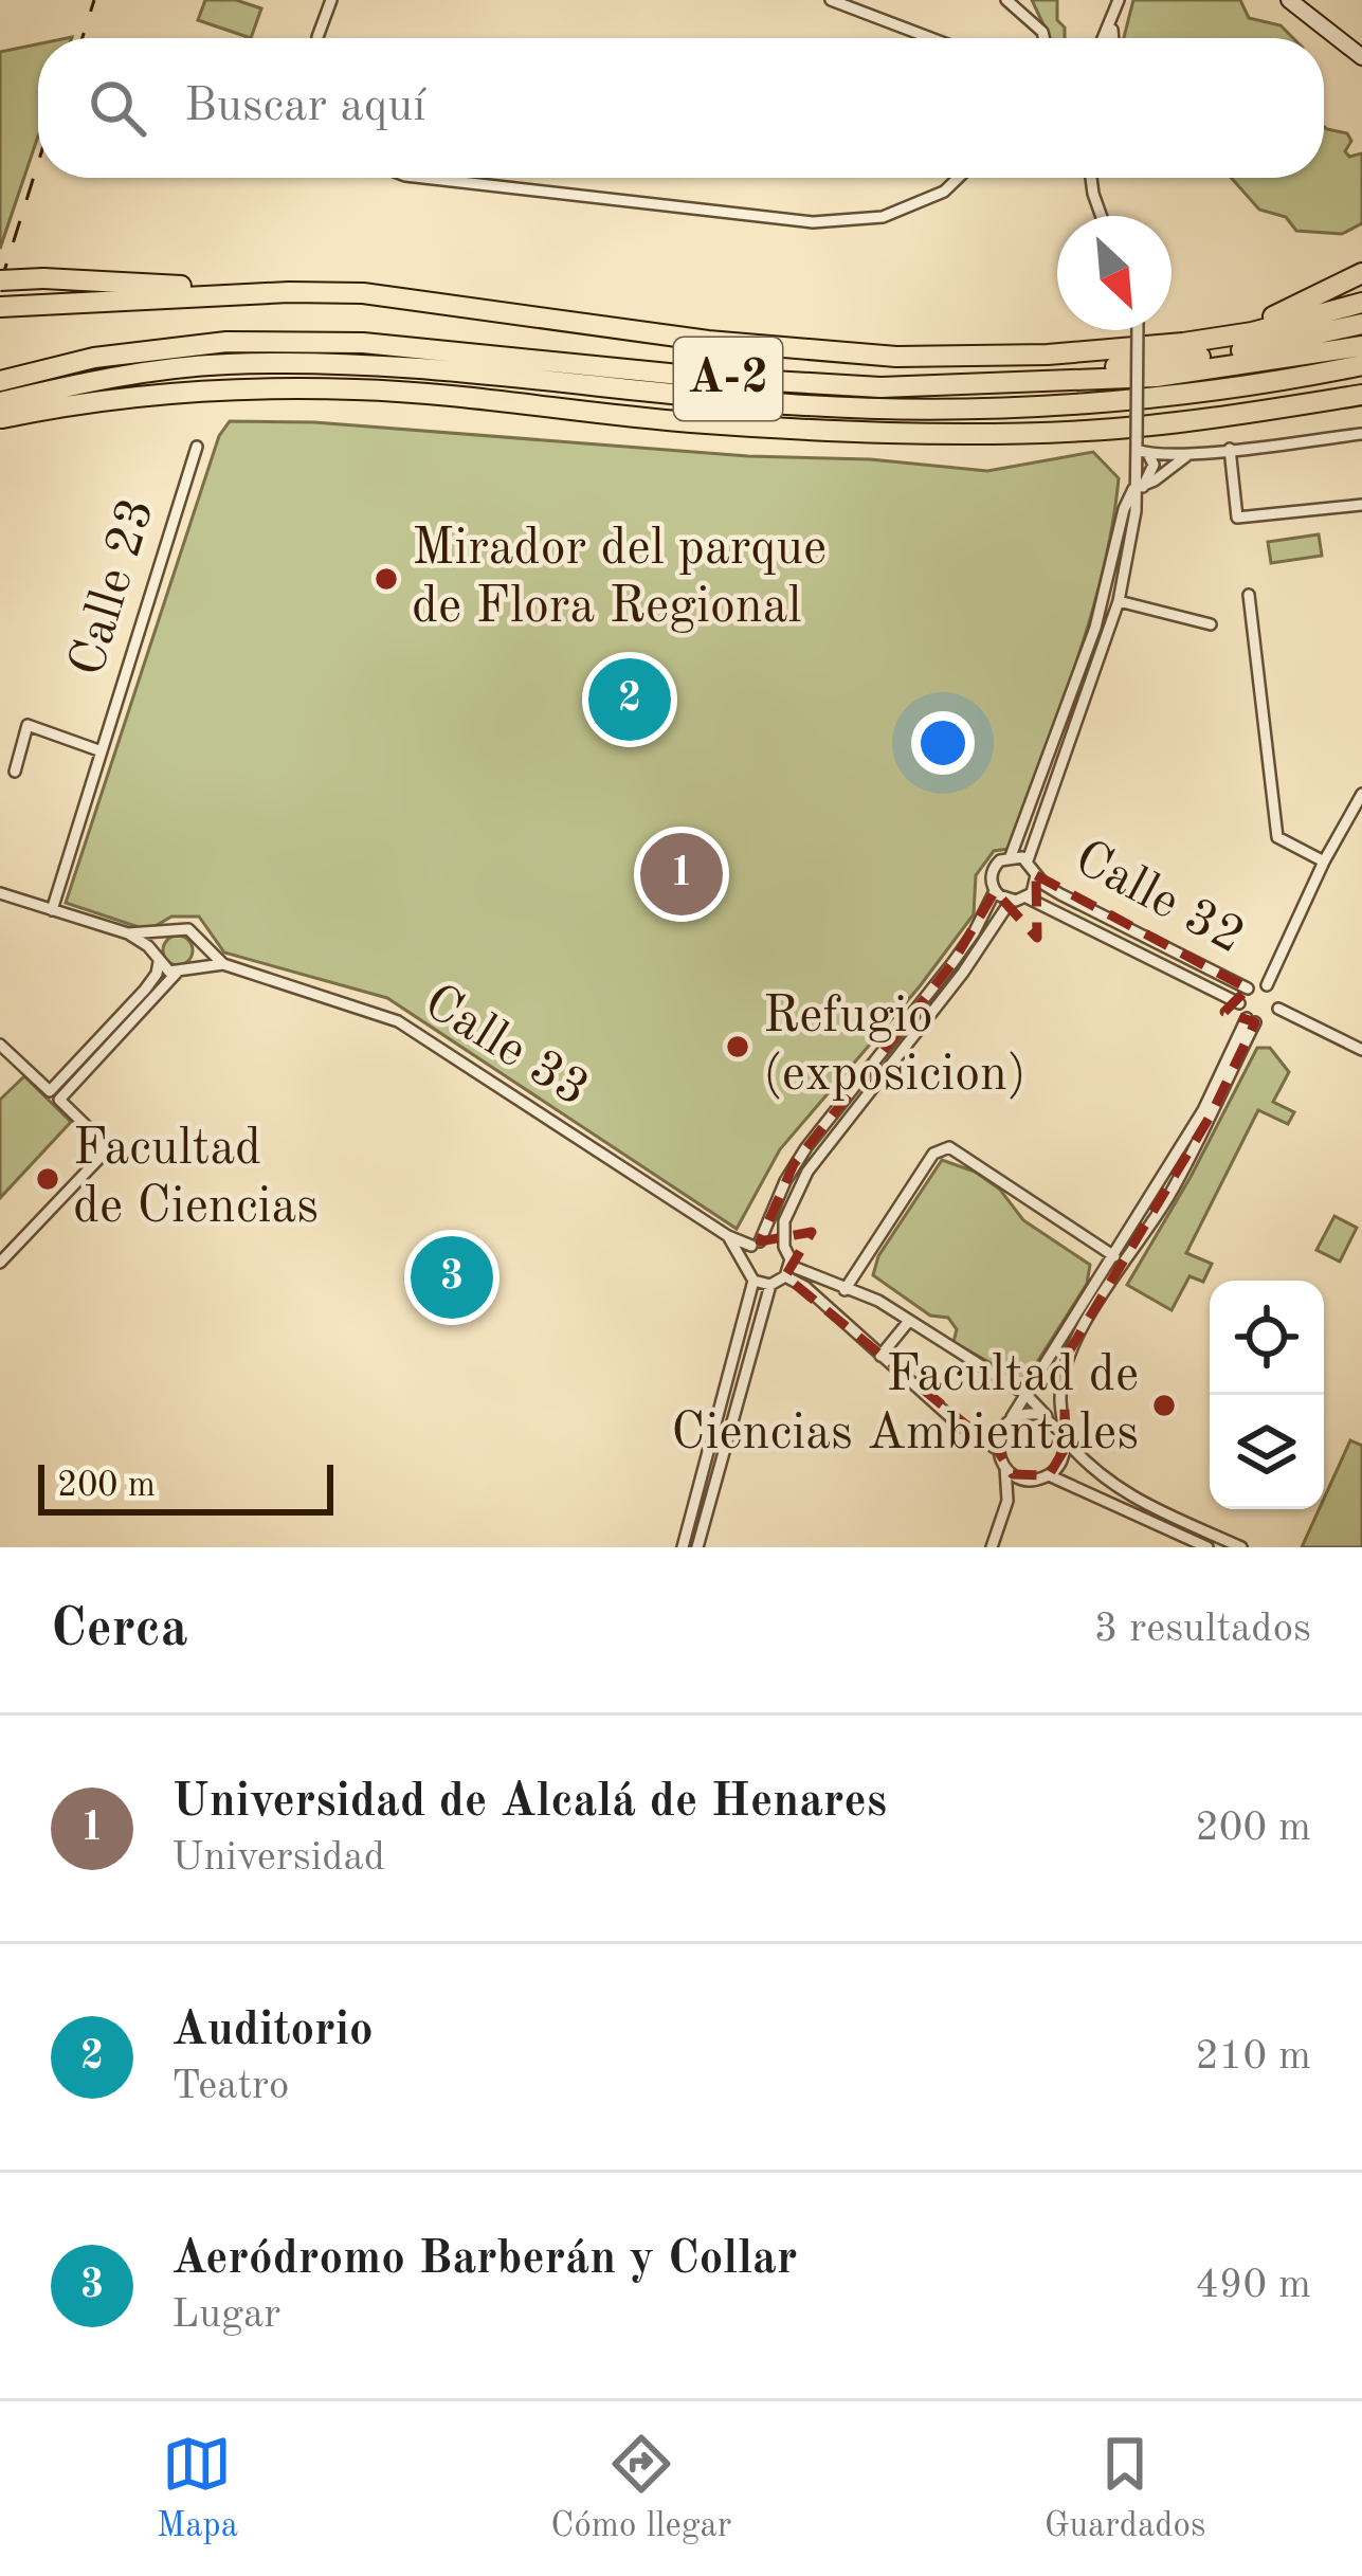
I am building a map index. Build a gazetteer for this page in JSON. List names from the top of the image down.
{
  "streets": {
    "highway": ["A-2"],
    "street": ["Calle 23", "Calle 32", "Calle 33"]
  },
  "places": [
    "Mirador del parque de Flora Regional",
    "Refugio (exposicion)",
    "Facultad de Ciencias",
    "Facultad de Ciencias Ambientales"
  ],
  "scale_bar": "200 m",
  "north": "bottom right",
  "page": {
    "search": "Buscar aquí",
    "pins": ["2", "1", "3"],
    "scale": "200 m",
    "heading": ["Cerca", "3 resultados"],
    "list": [
      {
        "mark": "1",
        "name": "Universidad de Alcalá de Henares",
        "note": "Universidad",
        "value": "200 m"
      },
      {
        "mark": "2",
        "name": "Auditorio",
        "note": "Teatro",
        "value": "210 m"
      },
      {
        "mark": "3",
        "name": "Aeródromo Barberán y Collar",
        "note": "Lugar",
        "value": "490 m"
      }
    ],
    "nav": ["Mapa", "Cómo llegar", "Guardados"]
  }
}
